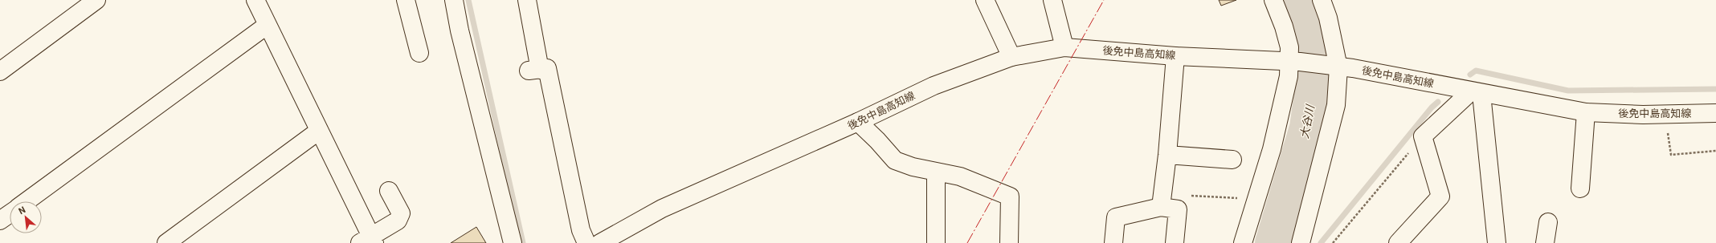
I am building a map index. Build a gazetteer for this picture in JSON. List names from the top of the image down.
{
  "streets": {
    "street": ["後免中島高知線"]
  },
  "water": ["大谷川"],
  "north": "top left"
}
